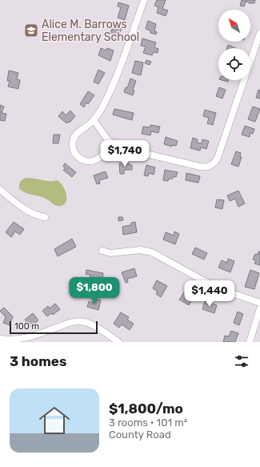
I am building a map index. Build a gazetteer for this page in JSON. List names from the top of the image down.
{
  "places": {
    "school or university": ["Alice M. Barrows Elementary School"]
  },
  "scale_bar": "100 m",
  "north": "top left",
  "page": {
    "price": ["$1,740", "$1,800", "$1,440"],
    "scale": "100 m",
    "heading": "3 homes",
    "list": [
      {
        "name": "$1,800/mo",
        "note": "3 rooms · 101 m² · County Road"
      }
    ]
  }
}
